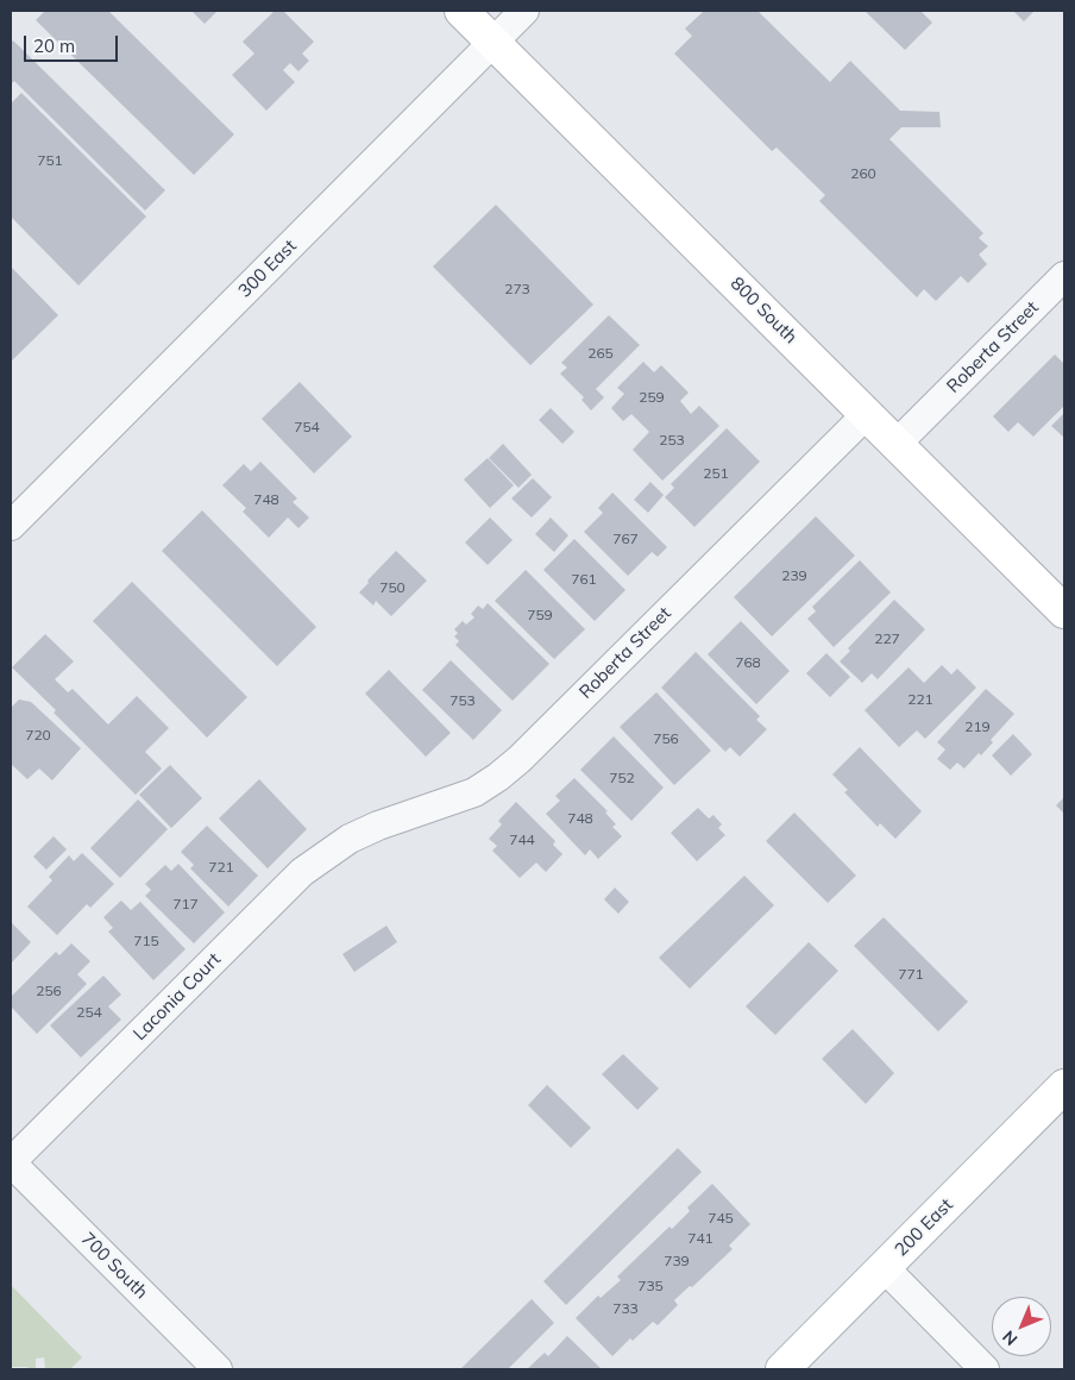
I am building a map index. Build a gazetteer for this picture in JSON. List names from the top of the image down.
{
  "streets": {
    "main road": ["800 South", "200 East"],
    "street": [
      "300 East",
      "Roberta Street",
      "Laconia Court",
      "700 South"
    ]
  },
  "crossings": [
    ["300 East", "800 South"],
    ["800 South", "Roberta Street"],
    ["Roberta Street", "Laconia Court"],
    ["Laconia Court", "700 South"]
  ],
  "house_numbers": [
    "751",
    "260",
    "273",
    "265",
    "259",
    "754",
    "253",
    "251",
    "748",
    "767",
    "239",
    "761",
    "750",
    "759",
    "227",
    "768",
    "221",
    "753",
    "219",
    "720",
    "756",
    "752",
    "748",
    "744",
    "721",
    "717",
    "715",
    "771",
    "256",
    "254",
    "745",
    "741",
    "739",
    "735",
    "733"
  ],
  "scale_bar": "20 m",
  "north": "bottom left"
}
